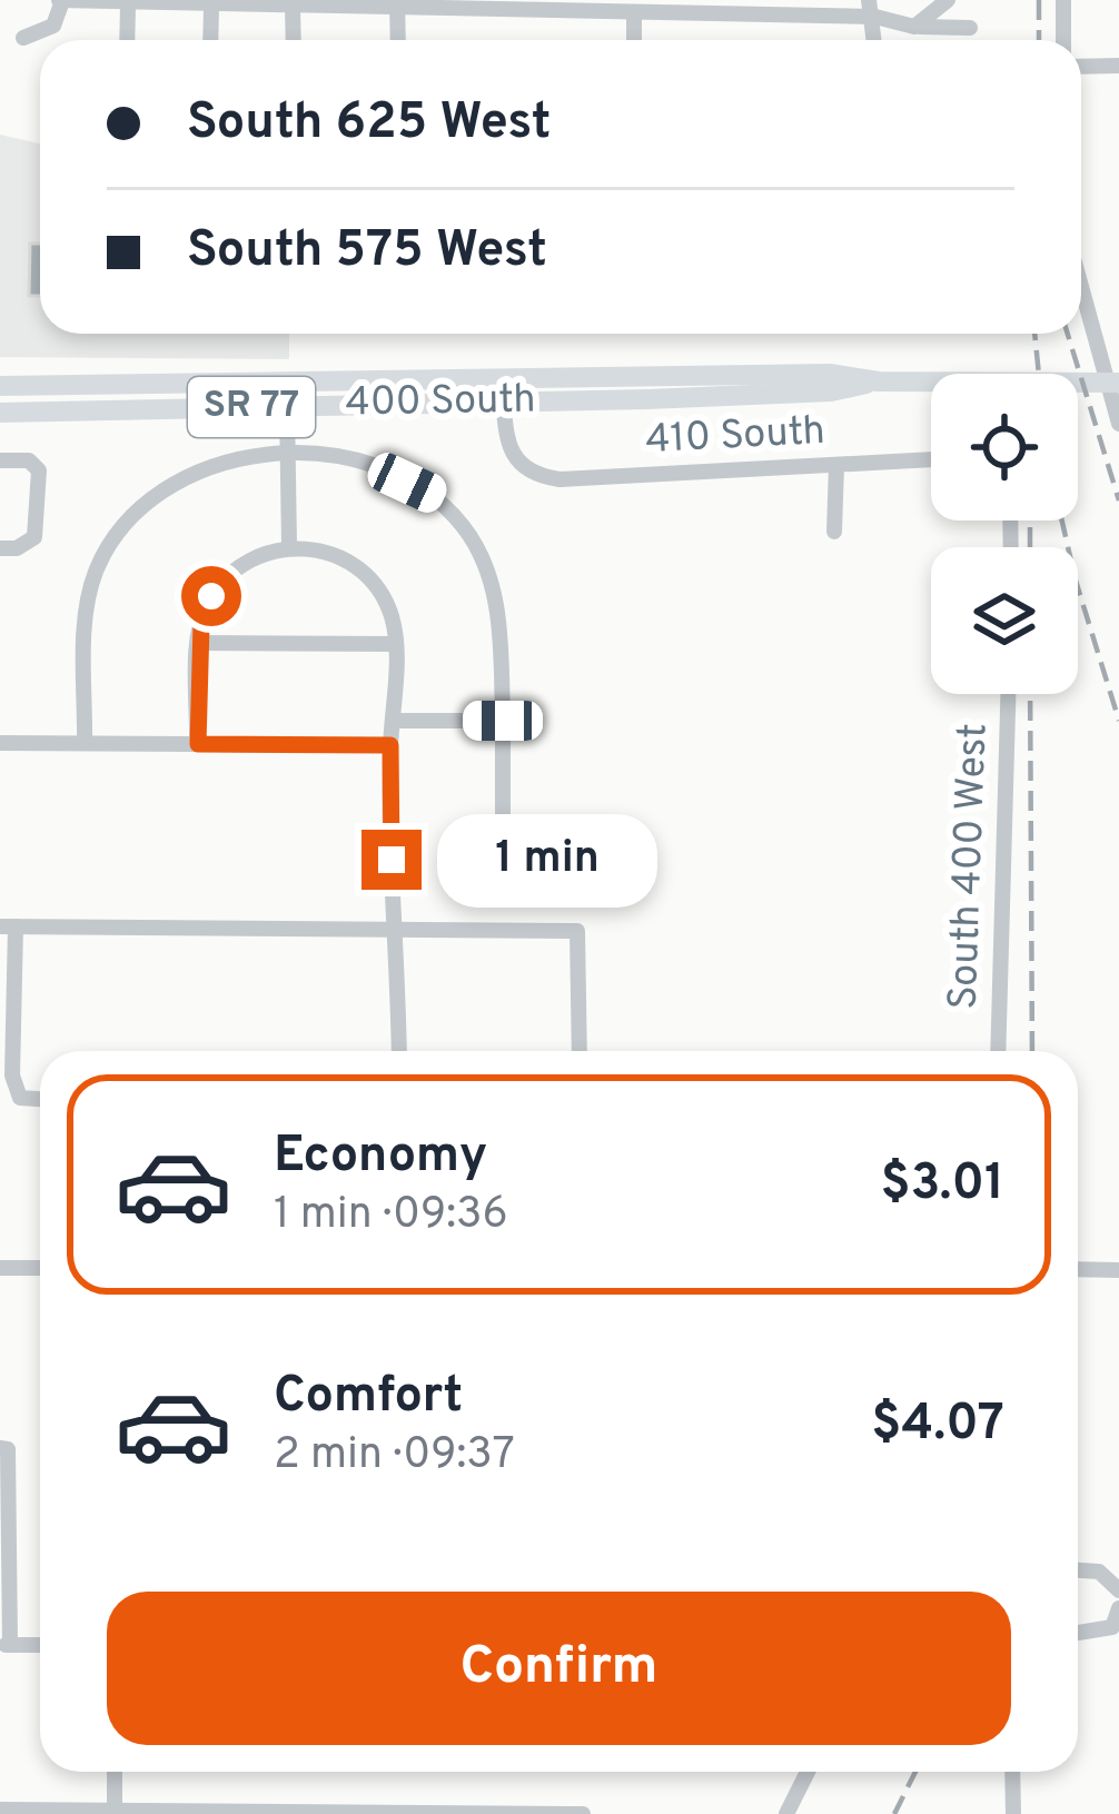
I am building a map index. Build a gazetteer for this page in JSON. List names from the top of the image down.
{
  "streets": {
    "main road": ["400 South", "SR 77"],
    "street": ["410 South", "South 400 West"]
  },
  "crossings": [
    ["400 South", "410 South"]
  ],
  "page": {
    "banner": ["South 625 West", "South 575 West"],
    "bubble": "1 min",
    "list": [
      {
        "name": "Economy",
        "note": "1 min · 09:36",
        "value": "$3.01"
      },
      {
        "name": "Comfort",
        "note": "2 min · 09:37",
        "value": "$4.07"
      }
    ],
    "buttons": "Confirm"
  }
}
